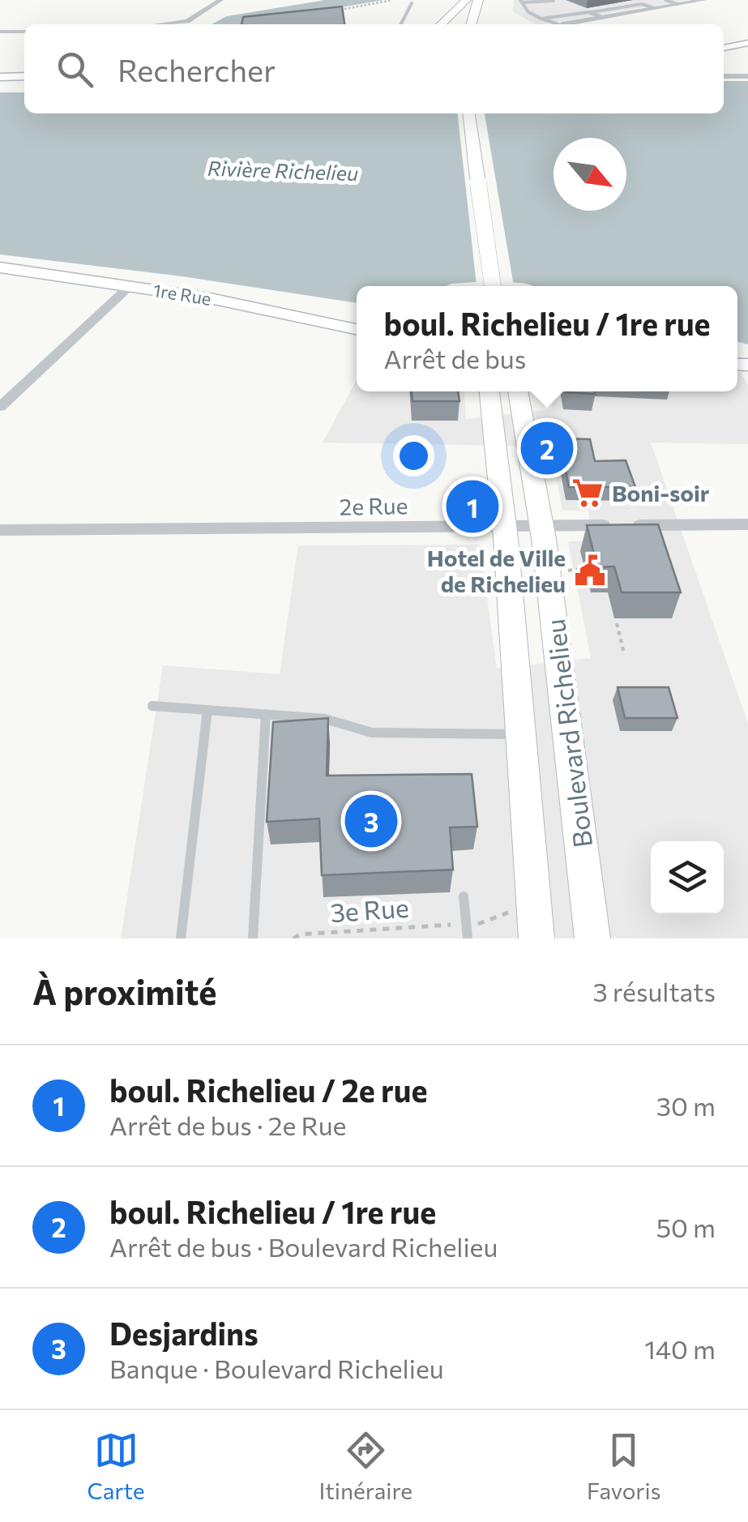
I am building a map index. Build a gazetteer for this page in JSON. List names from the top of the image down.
{
  "streets": {
    "main road": ["Boulevard Richelieu"],
    "street": ["1re Rue", "2e Rue"],
    "path": ["3e Rue"]
  },
  "crossings": [
    ["2e Rue", "Boulevard Richelieu"]
  ],
  "water": ["Rivière Richelieu"],
  "places": {
    "supermarket": ["Boni-soir"],
    "public building": ["Hotel de Ville de Richelieu"]
  },
  "north": "bottom right",
  "page": {
    "search": "Rechercher",
    "popup": ["boul. Richelieu / 1re rue", "Arrêt de bus"],
    "pins": ["2", "1", "3"],
    "heading": ["À proximité", "3 résultats"],
    "list": [
      {
        "mark": "1",
        "name": "boul. Richelieu / 2e rue",
        "note": "Arrêt de bus · 2e Rue",
        "value": "30 m"
      },
      {
        "mark": "2",
        "name": "boul. Richelieu / 1re rue",
        "note": "Arrêt de bus · Boulevard Richelieu",
        "value": "50 m"
      },
      {
        "mark": "3",
        "name": "Desjardins",
        "note": "Banque · Boulevard Richelieu",
        "value": "140 m"
      }
    ],
    "nav": ["Carte", "Itinéraire", "Favoris"]
  }
}
